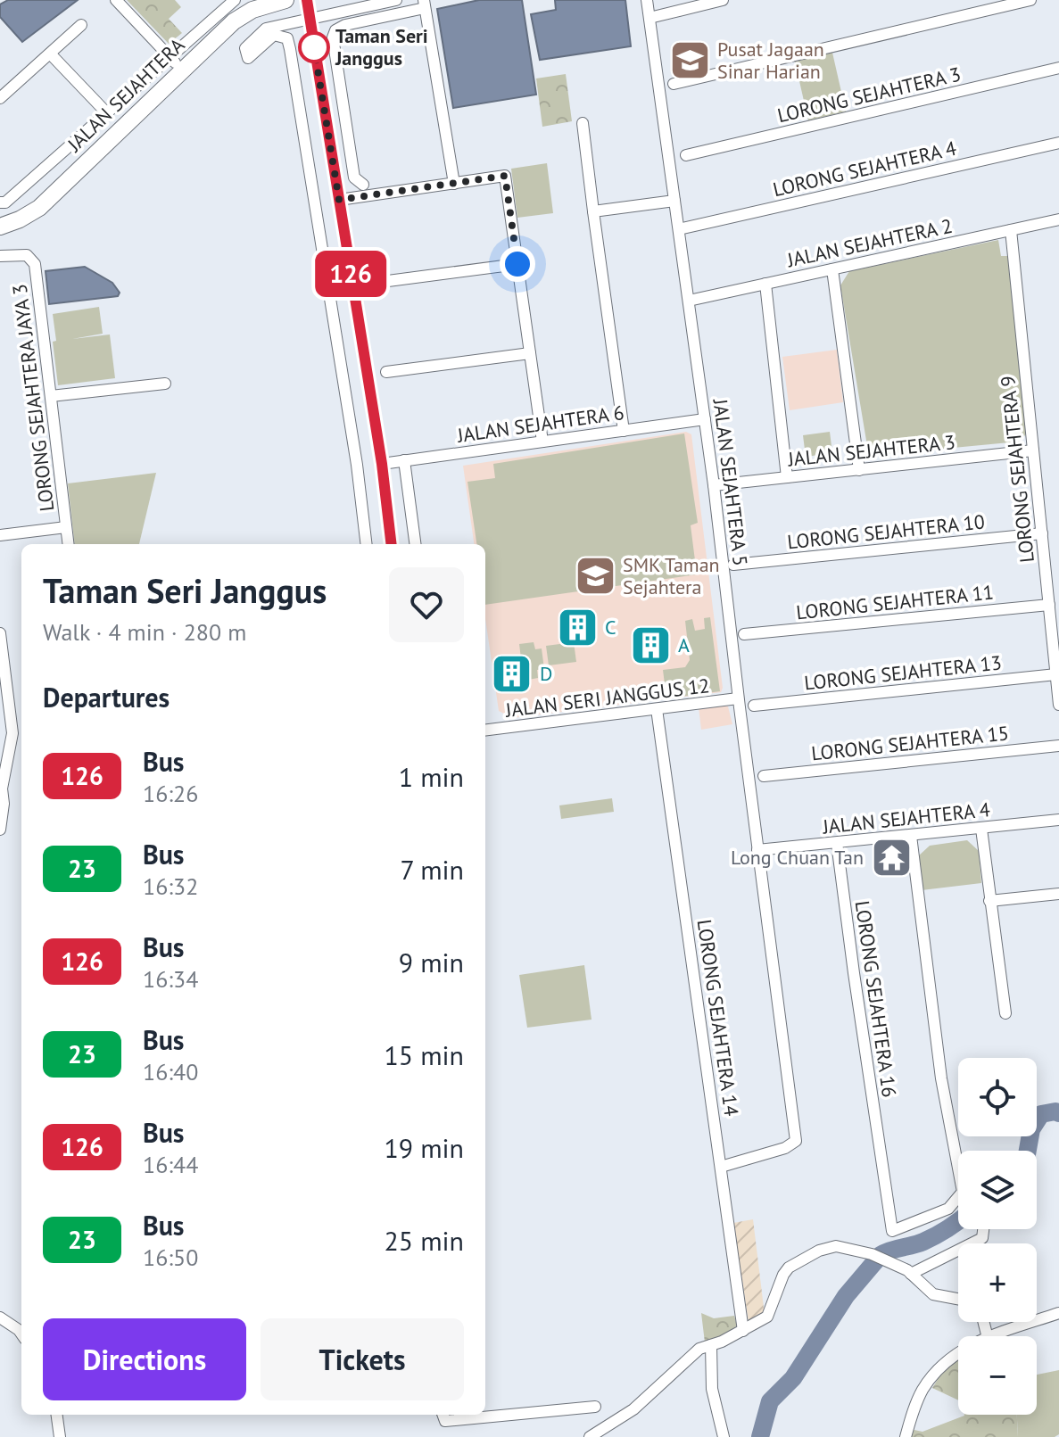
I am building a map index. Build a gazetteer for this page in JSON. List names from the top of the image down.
{
  "streets": {
    "main road": ["JALAN SEJAHTERA"],
    "street": [
      "LORONG SEJAHTERA 3",
      "LORONG SEJAHTERA 4",
      "JALAN SEJAHTERA 2",
      "LORONG SEJAHTERA JAYA 3",
      "JALAN SEJAHTERA 6",
      "JALAN SEJAHTERA 3",
      "LORONG SEJAHTERA 9",
      "JALAN SEJAHTERA 5",
      "LORONG SEJAHTERA 10",
      "LORONG SEJAHTERA 11",
      "LORONG SEJAHTERA 13",
      "JALAN SERI JANGGUS 12",
      "LORONG SEJAHTERA 15",
      "JALAN SEJAHTERA 4",
      "LORONG SEJAHTERA 16",
      "LORONG SEJAHTERA 14"
    ]
  },
  "crossings": [
    ["LORONG SEJAHTERA 4", "JALAN SEJAHTERA 5"],
    ["JALAN SEJAHTERA 2", "LORONG SEJAHTERA 9"],
    ["JALAN SEJAHTERA 2", "JALAN SEJAHTERA 5"],
    ["JALAN SEJAHTERA 6", "JALAN SEJAHTERA 5"],
    ["JALAN SEJAHTERA 3", "LORONG SEJAHTERA 9"],
    ["JALAN SEJAHTERA 3", "JALAN SEJAHTERA 5"],
    ["LORONG SEJAHTERA 9", "LORONG SEJAHTERA 10"],
    ["LORONG SEJAHTERA 9", "LORONG SEJAHTERA 11"],
    ["LORONG SEJAHTERA 9", "LORONG SEJAHTERA 13"],
    ["JALAN SEJAHTERA 5", "JALAN SERI JANGGUS 12"],
    ["JALAN SEJAHTERA 5", "JALAN SEJAHTERA 4"],
    ["JALAN SEJAHTERA 5", "LORONG SEJAHTERA 14"],
    ["JALAN SERI JANGGUS 12", "LORONG SEJAHTERA 14"],
    ["JALAN SEJAHTERA 4", "LORONG SEJAHTERA 16"]
  ],
  "places": {
    "other": ["Taman Seri Janggus"],
    "school or university": ["Pusat Jagaan Sinar Harian", "SMK Taman Sejahtera"],
    "building": ["C", "A", "D"],
    "temple": ["Long Chuan Tan"]
  },
  "lines": ["bus line 126"],
  "page": {
    "on_map": "126",
    "heading": [
      ["Taman Seri Janggus", "Walk · 4 min · 280 m"],
      "Departures"
    ],
    "list": [
      {
        "mark": "126",
        "name": "Bus",
        "note": "16:26",
        "value": "1 min"
      },
      {
        "mark": "23",
        "name": "Bus",
        "note": "16:32",
        "value": "7 min"
      },
      {
        "mark": "126",
        "name": "Bus",
        "note": "16:34",
        "value": "9 min"
      },
      {
        "mark": "23",
        "name": "Bus",
        "note": "16:40",
        "value": "15 min"
      },
      {
        "mark": "126",
        "name": "Bus",
        "note": "16:44",
        "value": "19 min"
      },
      {
        "mark": "23",
        "name": "Bus",
        "note": "16:50",
        "value": "25 min"
      }
    ],
    "map_buttons": ["+", "−"],
    "buttons": ["Directions", "Tickets"]
  }
}
